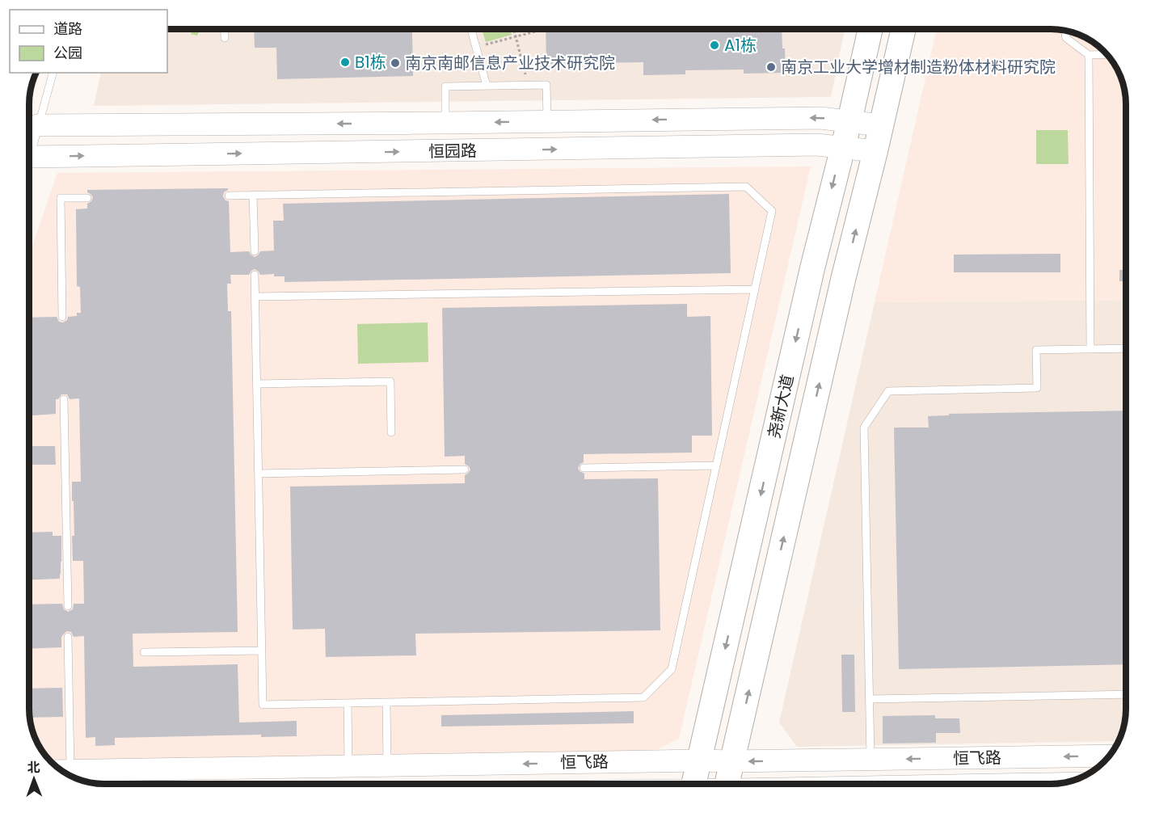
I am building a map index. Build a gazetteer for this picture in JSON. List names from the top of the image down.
{
  "streets": {
    "main road": ["尧新大道"],
    "street": ["恒园路", "恒飞路"]
  },
  "crossings": [
    ["恒园路", "尧新大道"],
    ["尧新大道", "恒飞路"]
  ],
  "one_way": ["恒飞路"],
  "places": [
    "A1栋",
    "B1栋",
    "南京南邮信息产业技术研究院",
    "南京工业大学增材制造粉体材料研究院"
  ],
  "legend": ["道路", "公园"],
  "north": "top"
}
